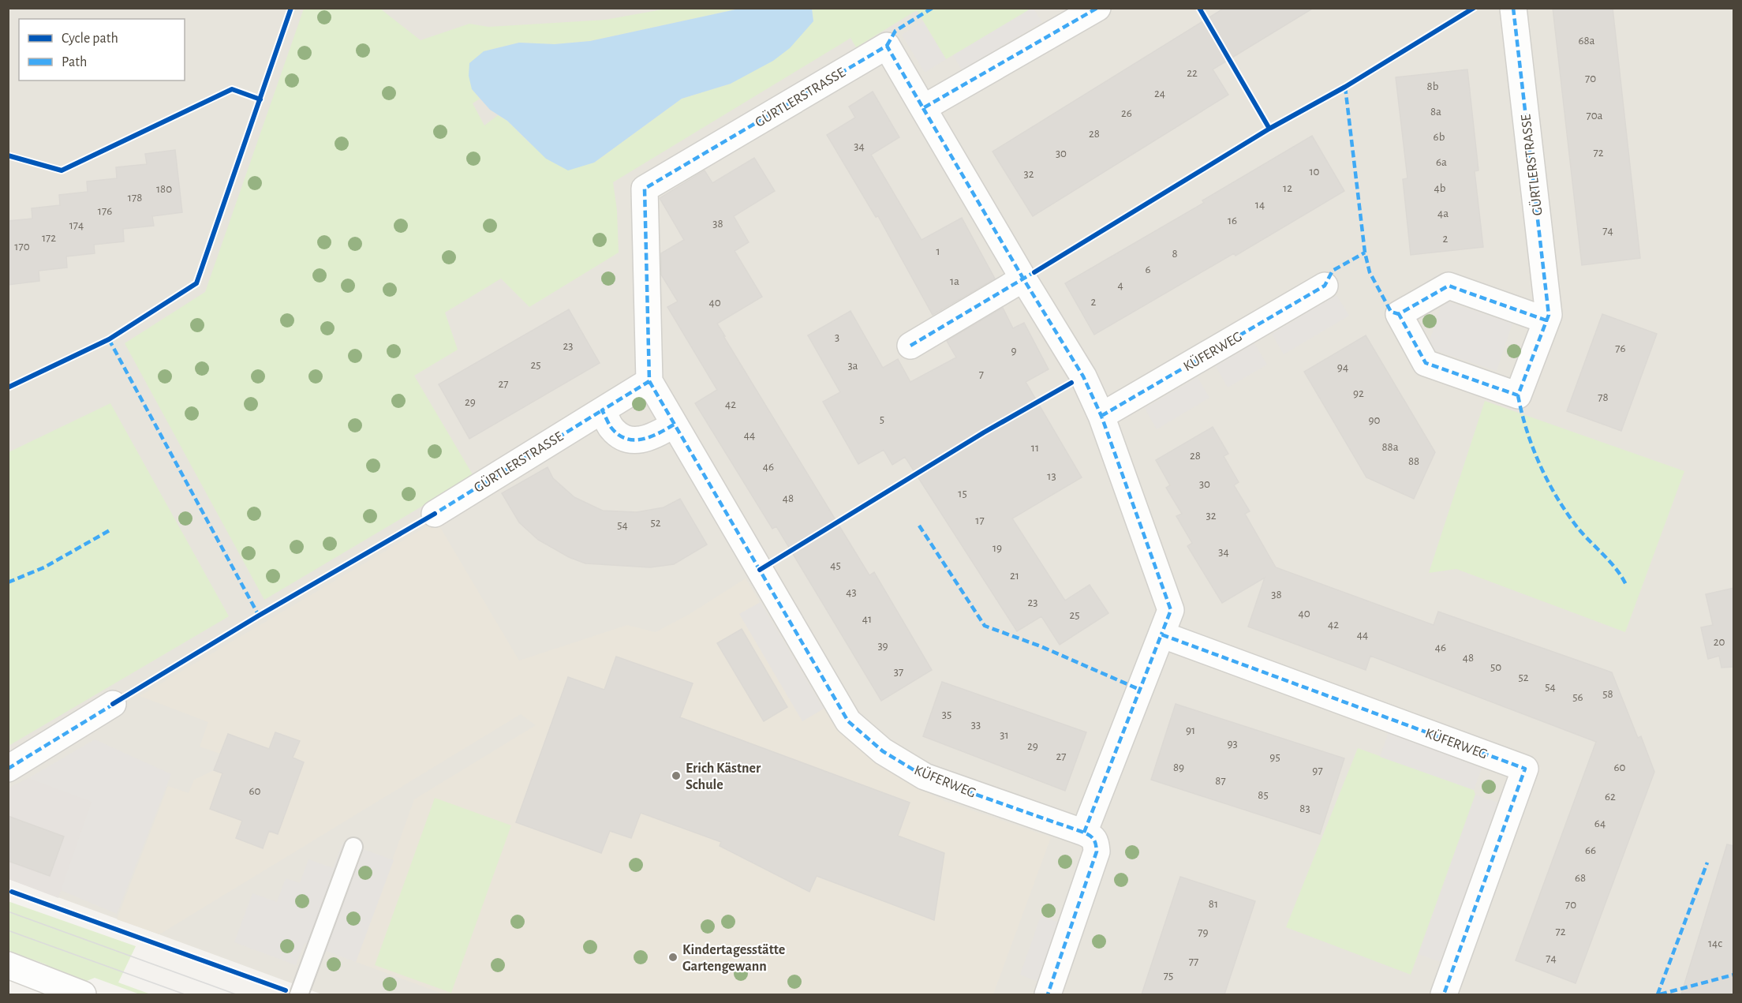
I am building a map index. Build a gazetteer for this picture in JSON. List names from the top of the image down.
{
  "streets": {
    "street": ["GÜRTLERSTRASSE", "KÜFERWEG"]
  },
  "crossings": [
    ["GÜRTLERSTRASSE", "KÜFERWEG"]
  ],
  "places": ["Erich Kästner Schule", "Kindertagesstätte Gartengewann"],
  "house_numbers": [
    "68a",
    "22",
    "70",
    "8b",
    "24",
    "8a",
    "26",
    "70a",
    "28",
    "6b",
    "34",
    "72",
    "30",
    "6a",
    "10",
    "32",
    "12",
    "4b",
    "180",
    "178",
    "14",
    "176",
    "4a",
    "16",
    "38",
    "174",
    "74",
    "172",
    "2",
    "170",
    "1",
    "8",
    "6",
    "1a",
    "4",
    "2",
    "40",
    "3",
    "23",
    "76",
    "9",
    "25",
    "3a",
    "94",
    "7",
    "27",
    "92",
    "78",
    "29",
    "42",
    "5",
    "90",
    "44",
    "88a",
    "11",
    "28",
    "88",
    "46",
    "13",
    "30",
    "15",
    "48",
    "32",
    "17",
    "52",
    "54",
    "19",
    "34",
    "45",
    "21",
    "43",
    "38",
    "23",
    "40",
    "25",
    "41",
    "42",
    "44",
    "20",
    "39",
    "46",
    "48",
    "50",
    "37",
    "52",
    "54",
    "58",
    "56",
    "35",
    "33",
    "91",
    "31",
    "93",
    "29",
    "27",
    "95",
    "89",
    "60",
    "97",
    "87",
    "60",
    "85",
    "62",
    "83",
    "64",
    "66",
    "68",
    "81",
    "70",
    "72",
    "79",
    "14c",
    "74",
    "77",
    "75"
  ],
  "legend": ["Cycle path", "Path"]
}
